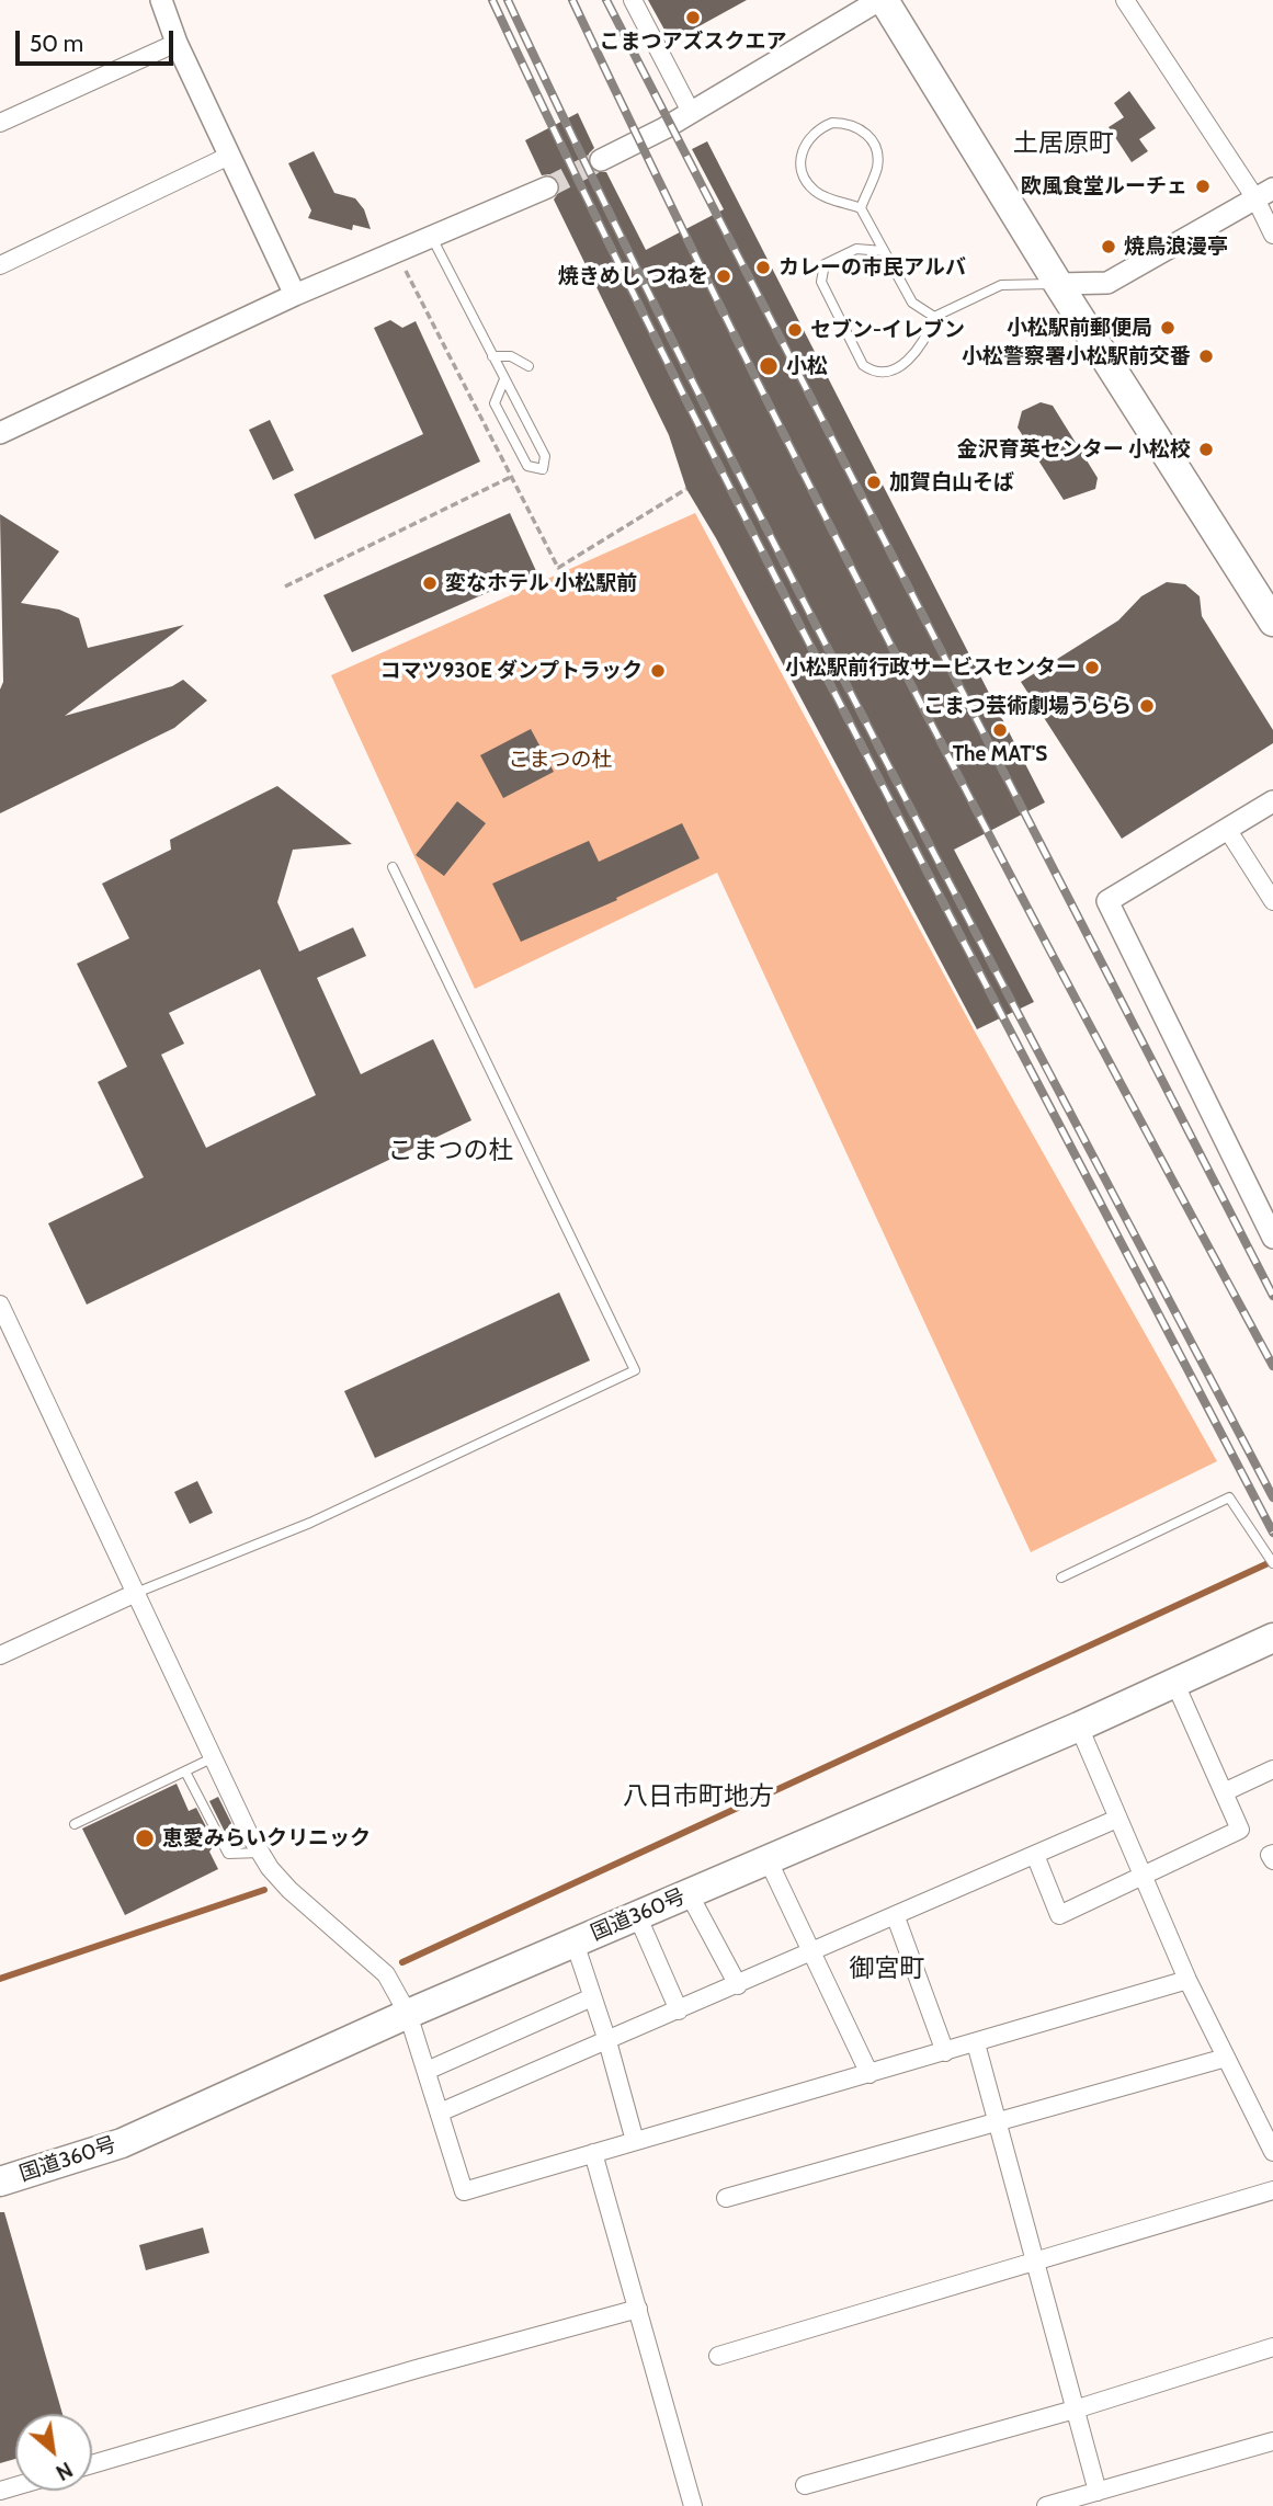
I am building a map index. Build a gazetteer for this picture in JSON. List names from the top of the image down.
{
  "streets": {
    "main road": ["国道360号"]
  },
  "districts": [
    "土居原町",
    "こまつの杜",
    "八日市町地方",
    "御宮町"
  ],
  "parks": ["こまつの杜"],
  "places": [
    "こまつアズスクエア",
    "欧風食堂ルーチェ",
    "焼鳥浪漫亭",
    "カレーの市民アルバ",
    "焼きめし つねを",
    "小松駅前郵便局",
    "セブン-イレブン",
    "小松警察署小松駅前交番",
    "小松",
    "金沢育英センター 小松校",
    "加賀白山そば",
    "変なホテル 小松駅前",
    "小松駅前行政サービスセンター",
    "コマツ930E ダンプトラック",
    "こまつ芸術劇場うらら",
    "The MAT'S",
    "恵愛みらいクリニック"
  ],
  "scale_bar": "50 m",
  "north": "bottom right"
}
